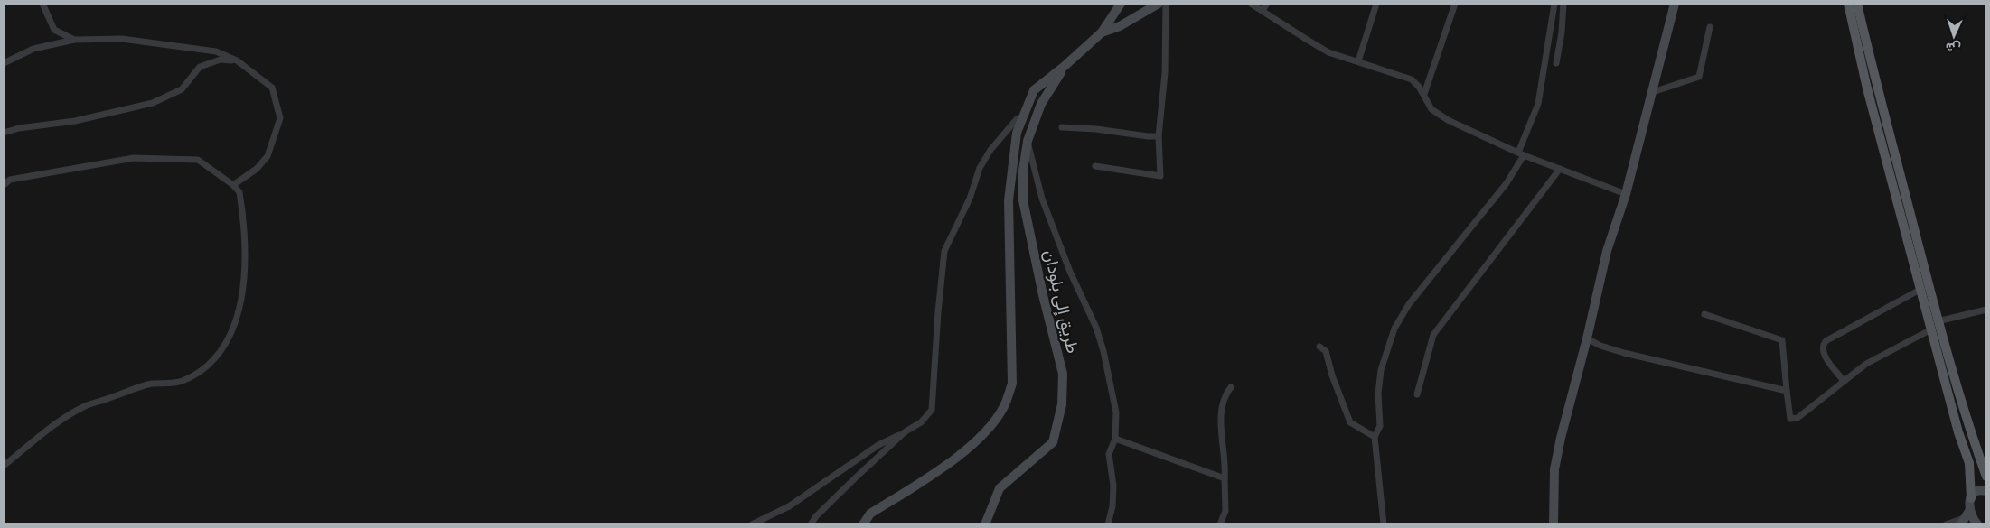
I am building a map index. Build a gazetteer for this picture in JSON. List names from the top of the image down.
{
  "streets": {
    "main road": ["طريق إلى بلودان"]
  },
  "north": "bottom"
}
